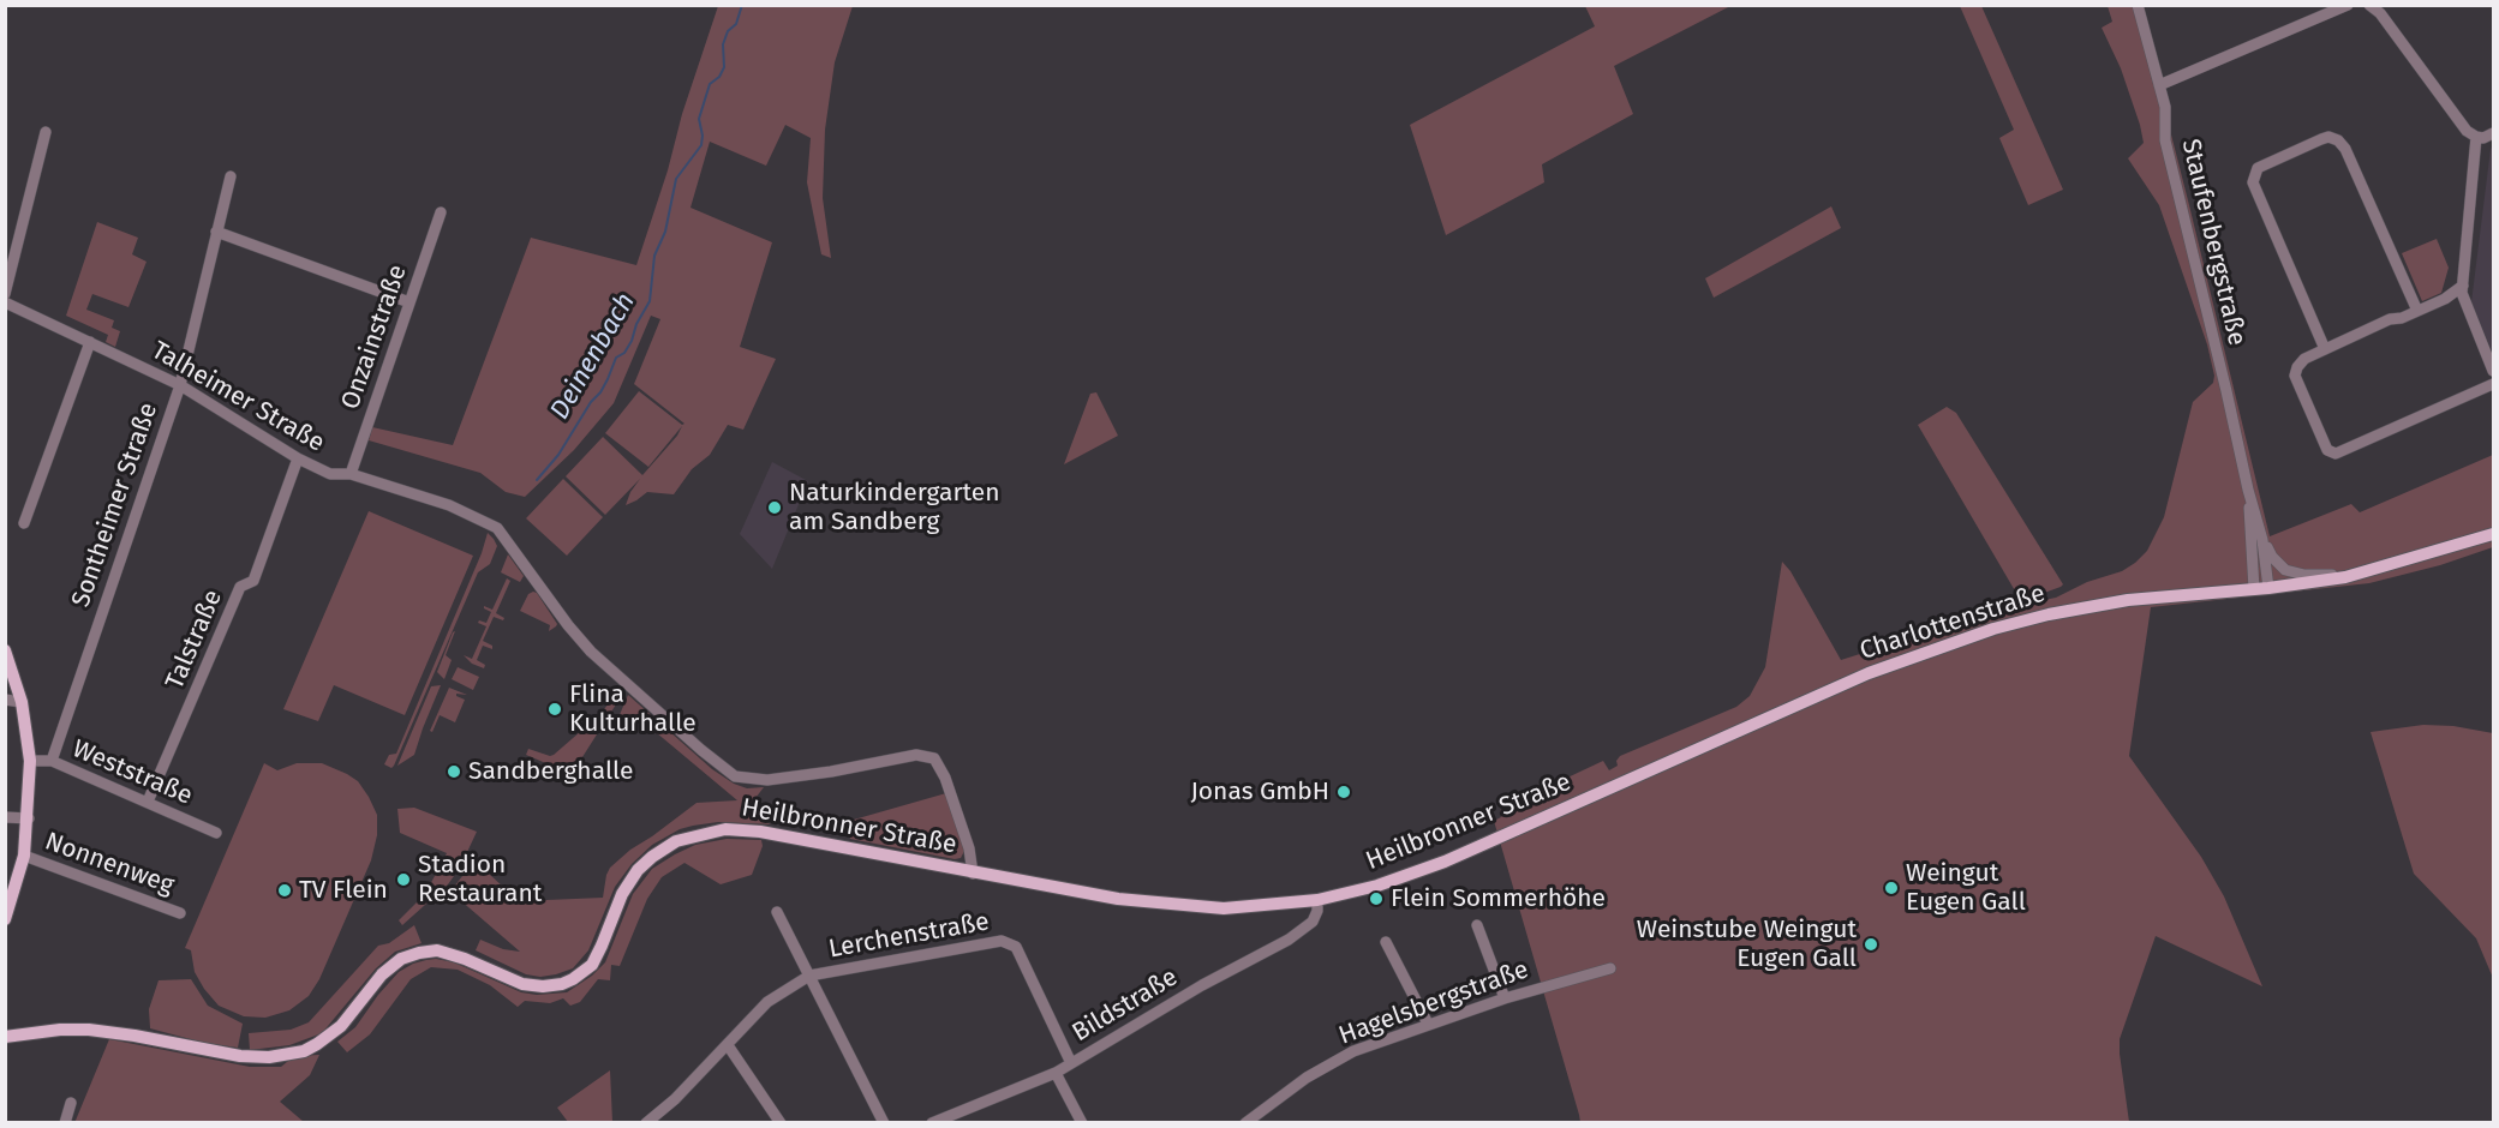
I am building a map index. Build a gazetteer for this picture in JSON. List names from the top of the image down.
{
  "streets": {
    "main road": ["Charlottenstraße", "Heilbronner Straße"],
    "street": [
      "Staufenbergstraße",
      "Onzainstraße",
      "Talheimer Straße",
      "Sontheimer Straße",
      "Talstraße",
      "Weststraße",
      "Nonnenweg",
      "Lerchenstraße",
      "Hagelsbergstraße",
      "Bildstraße"
    ]
  },
  "crossings": [
    ["Staufenbergstraße", "Charlottenstraße"],
    ["Onzainstraße", "Talheimer Straße"],
    ["Talheimer Straße", "Sontheimer Straße"],
    ["Talheimer Straße", "Talstraße"],
    ["Talheimer Straße", "Heilbronner Straße"],
    ["Sontheimer Straße", "Weststraße"],
    ["Charlottenstraße", "Heilbronner Straße"],
    ["Talstraße", "Weststraße"],
    ["Heilbronner Straße", "Bildstraße"],
    ["Lerchenstraße", "Bildstraße"]
  ],
  "water": ["Deinenbach"],
  "places": [
    "Naturkindergarten am Sandberg",
    "Flina Kulturhalle",
    "Sandberghalle",
    "Jonas GmbH",
    "Stadion Restaurant",
    "Weingut Eugen Gall",
    "TV Flein",
    "Flein Sommerhöhe",
    "Weinstube Weingut Eugen Gall"
  ]
}
